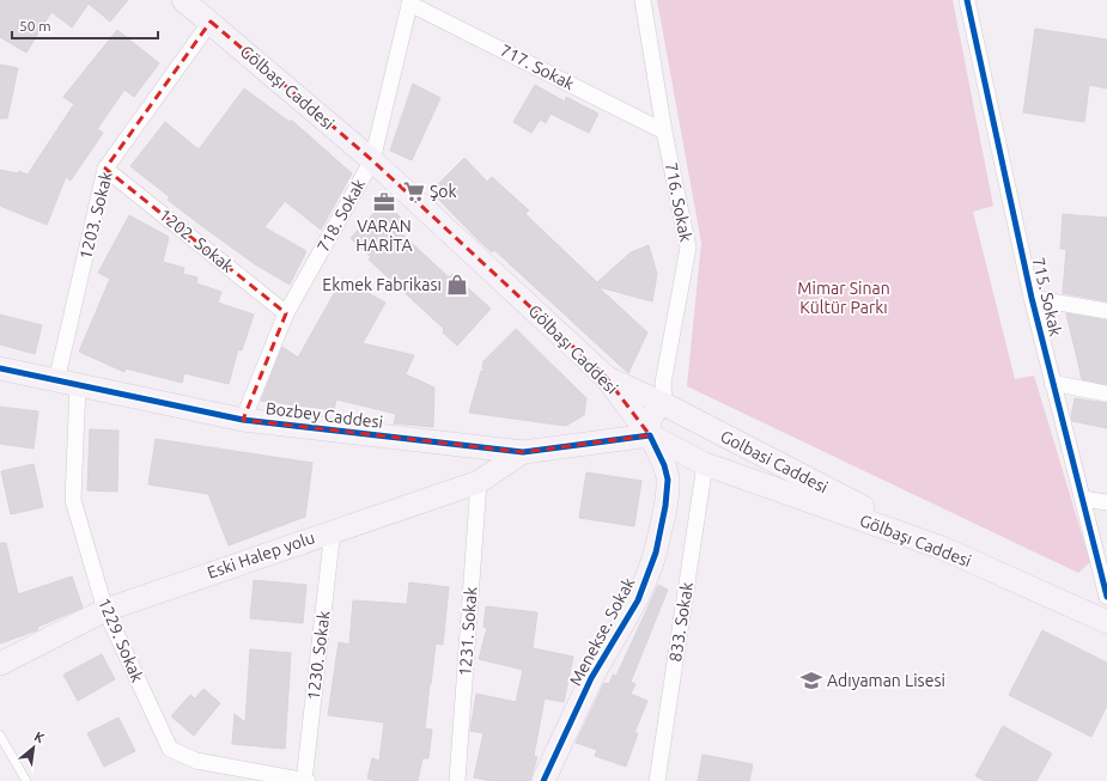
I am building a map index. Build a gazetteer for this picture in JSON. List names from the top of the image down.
{
  "streets": {
    "main road": [
      "Gölbaşı Caddesi",
      "Bozbey Caddesi",
      "Golbasi Caddesi",
      "Eski Halep yolu",
      "Menekse. Sokak"
    ],
    "street": [
      "717. Sokak",
      "716. Sokak",
      "1203. Sokak",
      "718. Sokak",
      "1202. Sokak",
      "715. Sokak",
      "833. Sokak",
      "1231. Sokak",
      "1229. Sokak",
      "1230. Sokak"
    ]
  },
  "crossings": [
    ["717. Sokak", "716. Sokak"],
    ["717. Sokak", "718. Sokak"],
    ["Gölbaşı Caddesi", "1203. Sokak"],
    ["Gölbaşı Caddesi", "718. Sokak"],
    ["Gölbaşı Caddesi", "Bozbey Caddesi"],
    ["Gölbaşı Caddesi", "Golbasi Caddesi"],
    ["Gölbaşı Caddesi", "833. Sokak"],
    ["Gölbaşı Caddesi", "Menekse. Sokak"],
    ["716. Sokak", "Golbasi Caddesi"],
    ["1203. Sokak", "1202. Sokak"],
    ["1203. Sokak", "Bozbey Caddesi"],
    ["1203. Sokak", "1229. Sokak"],
    ["718. Sokak", "1202. Sokak"],
    ["718. Sokak", "Bozbey Caddesi"],
    ["Bozbey Caddesi", "Eski Halep yolu"],
    ["Bozbey Caddesi", "Menekse. Sokak"],
    ["Bozbey Caddesi", "1229. Sokak"],
    ["Eski Halep yolu", "1231. Sokak"],
    ["Eski Halep yolu", "1229. Sokak"],
    ["Eski Halep yolu", "1230. Sokak"],
    ["1229. Sokak", "1230. Sokak"]
  ],
  "parks": ["Mimar Sinan Kültür Parkı"],
  "places": {
    "supermarket": ["Şok"],
    "office": ["VARAN HARİTA"],
    "shop": ["Ekmek Fabrikası"],
    "school or university": ["Adıyaman Lisesi"]
  },
  "scale_bar": "50 m",
  "north": "top right"
}
